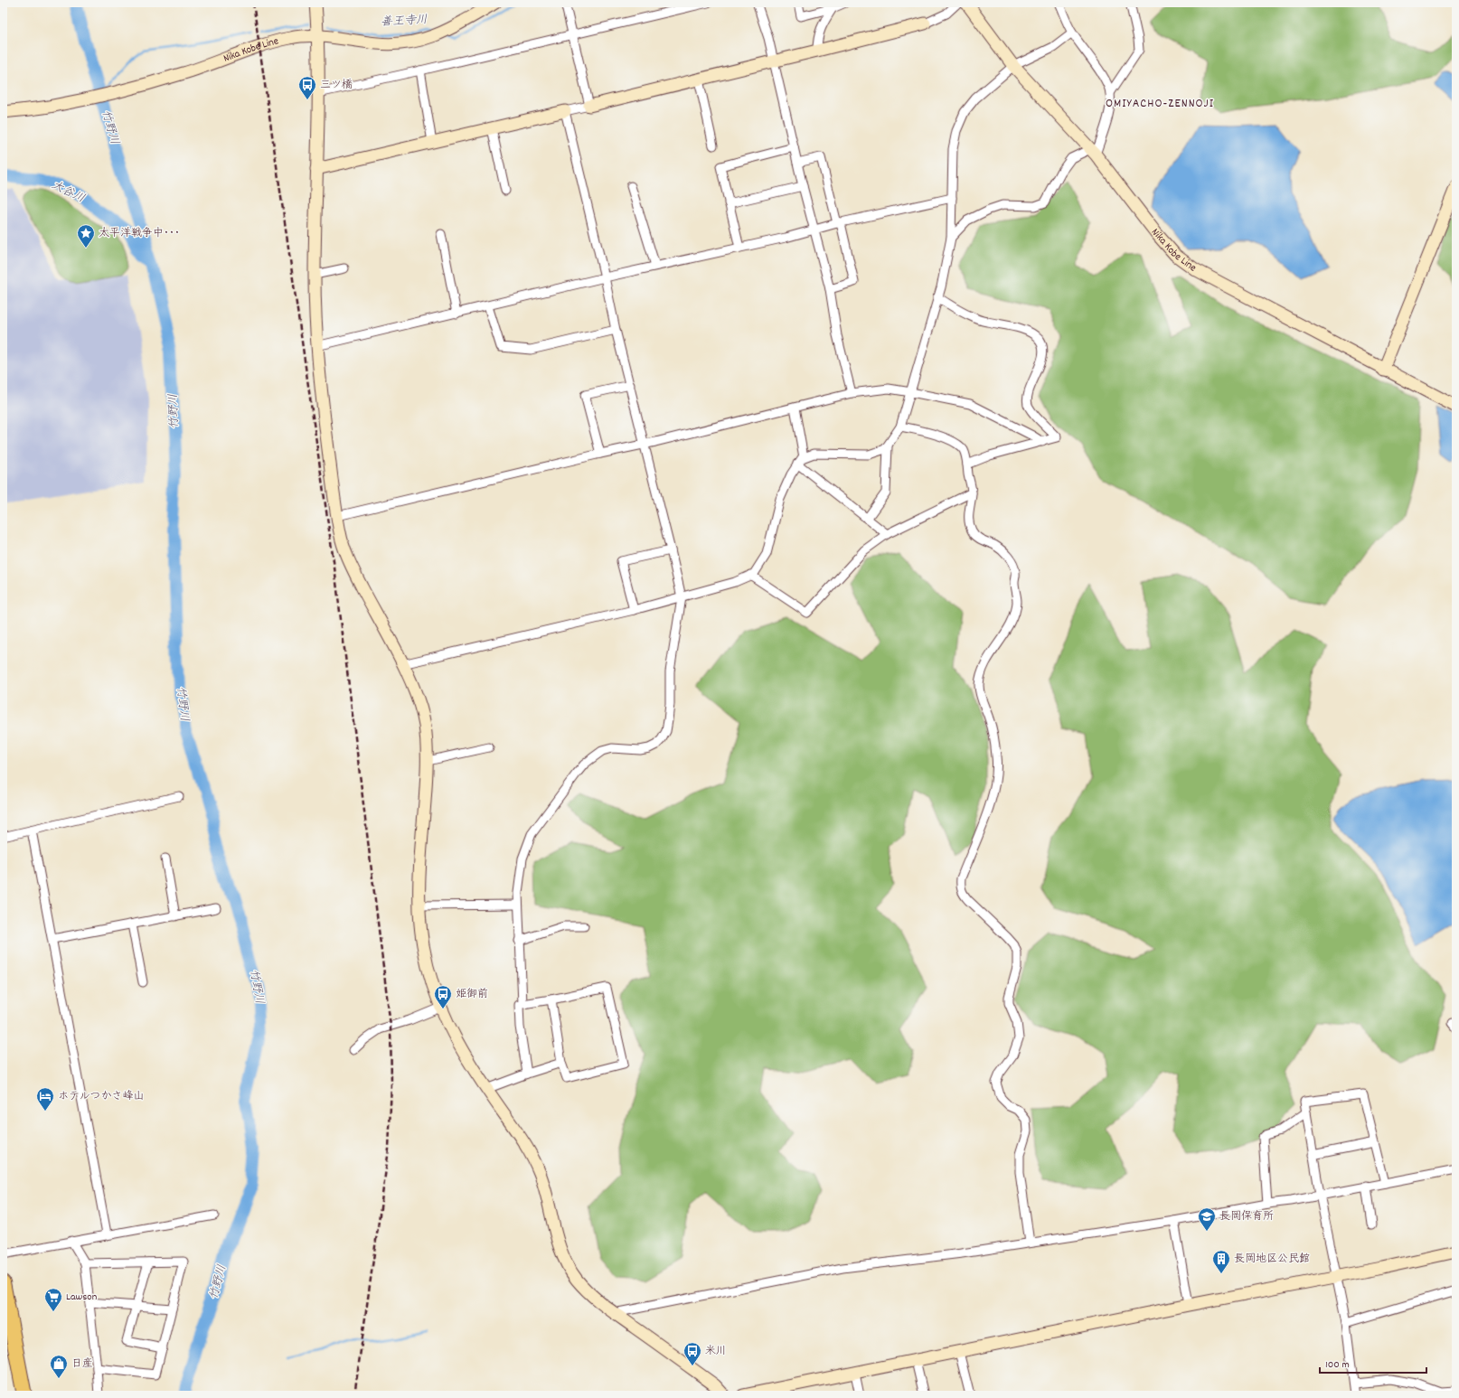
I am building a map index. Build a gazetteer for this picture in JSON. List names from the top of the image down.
{
  "streets": {
    "street": ["Nika Kobe Line"]
  },
  "districts": ["OMIYACHO-ZENNOJI"],
  "water": ["善王寺川", "竹野川", "大谷川"],
  "places": {
    "bus stop": ["三ツ橋", "姫御前", "米川"],
    "place": ["太平洋戦争中･･･"],
    "hotel": ["ホテルつかさ峰山"],
    "school or university": ["長岡保育所"],
    "building": ["長岡地区公民館"],
    "supermarket": ["Lawson"],
    "shop": ["日産"]
  },
  "scale_bar": "100 m"
}
